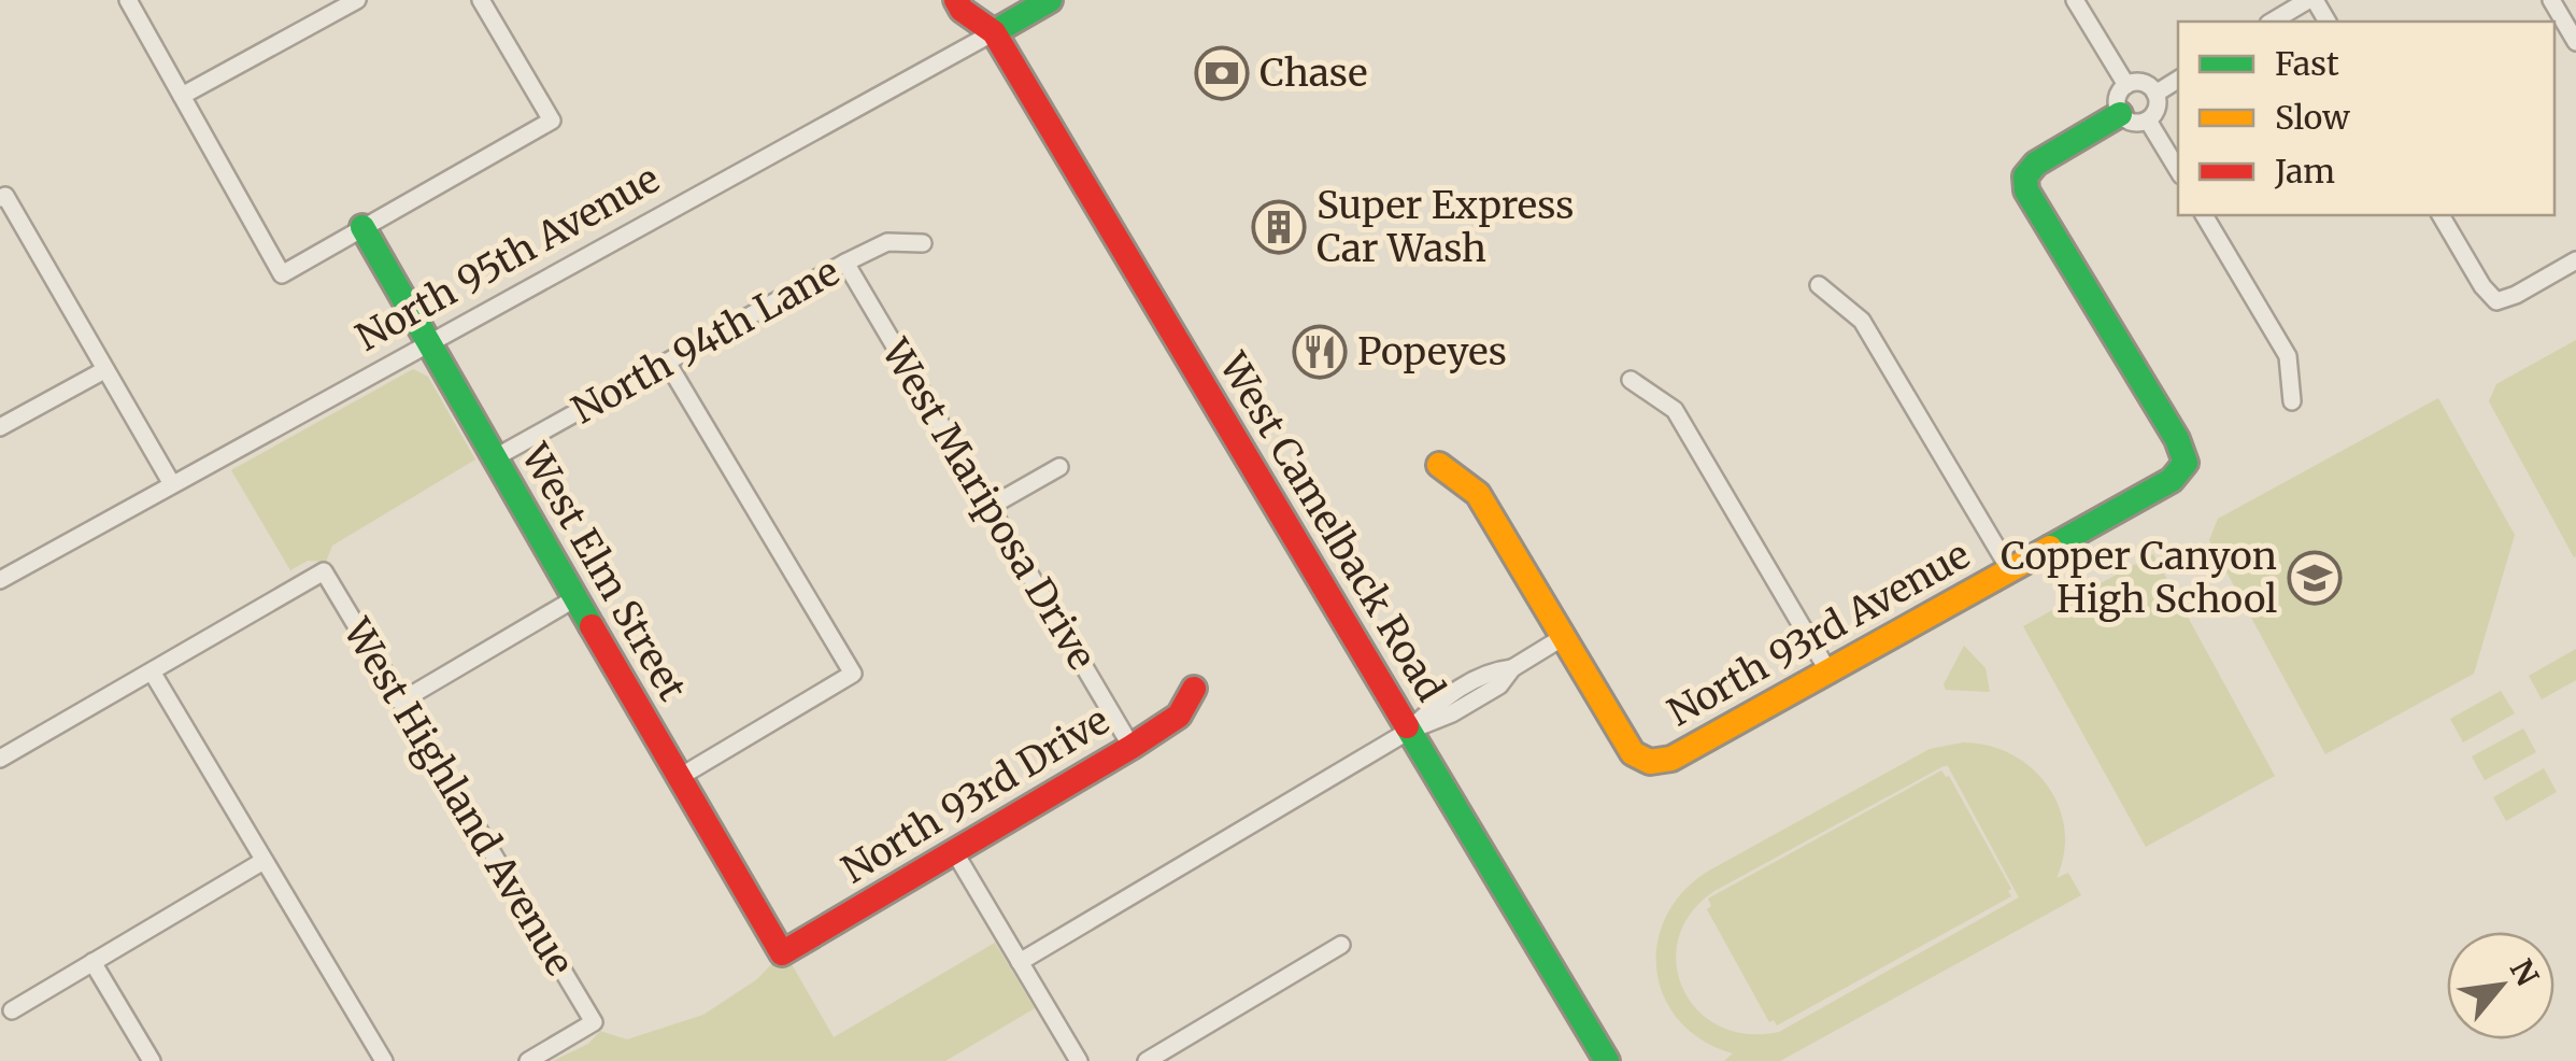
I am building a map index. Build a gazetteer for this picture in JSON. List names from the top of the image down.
{
  "streets": {
    "street": [
      "North 95th Avenue",
      "North 94th Lane",
      "West Mariposa Drive",
      "West Camelback Road",
      "West Elm Street",
      "North 93rd Avenue",
      "North 93rd Drive",
      "West Highland Avenue"
    ]
  },
  "crossings": [
    ["North 95th Avenue", "West Camelback Road"],
    ["North 95th Avenue", "West Elm Street"],
    ["North 94th Lane", "West Mariposa Drive"],
    ["North 94th Lane", "West Elm Street"],
    ["West Mariposa Drive", "North 93rd Drive"],
    ["West Elm Street", "North 93rd Drive"]
  ],
  "places": {
    "bank": ["Chase"],
    "building": ["Super Express Car Wash"],
    "restaurant": ["Popeyes"],
    "school or university": ["Copper Canyon High School"]
  },
  "legend": ["Fast", "Slow", "Jam"],
  "north": "top right"
}
